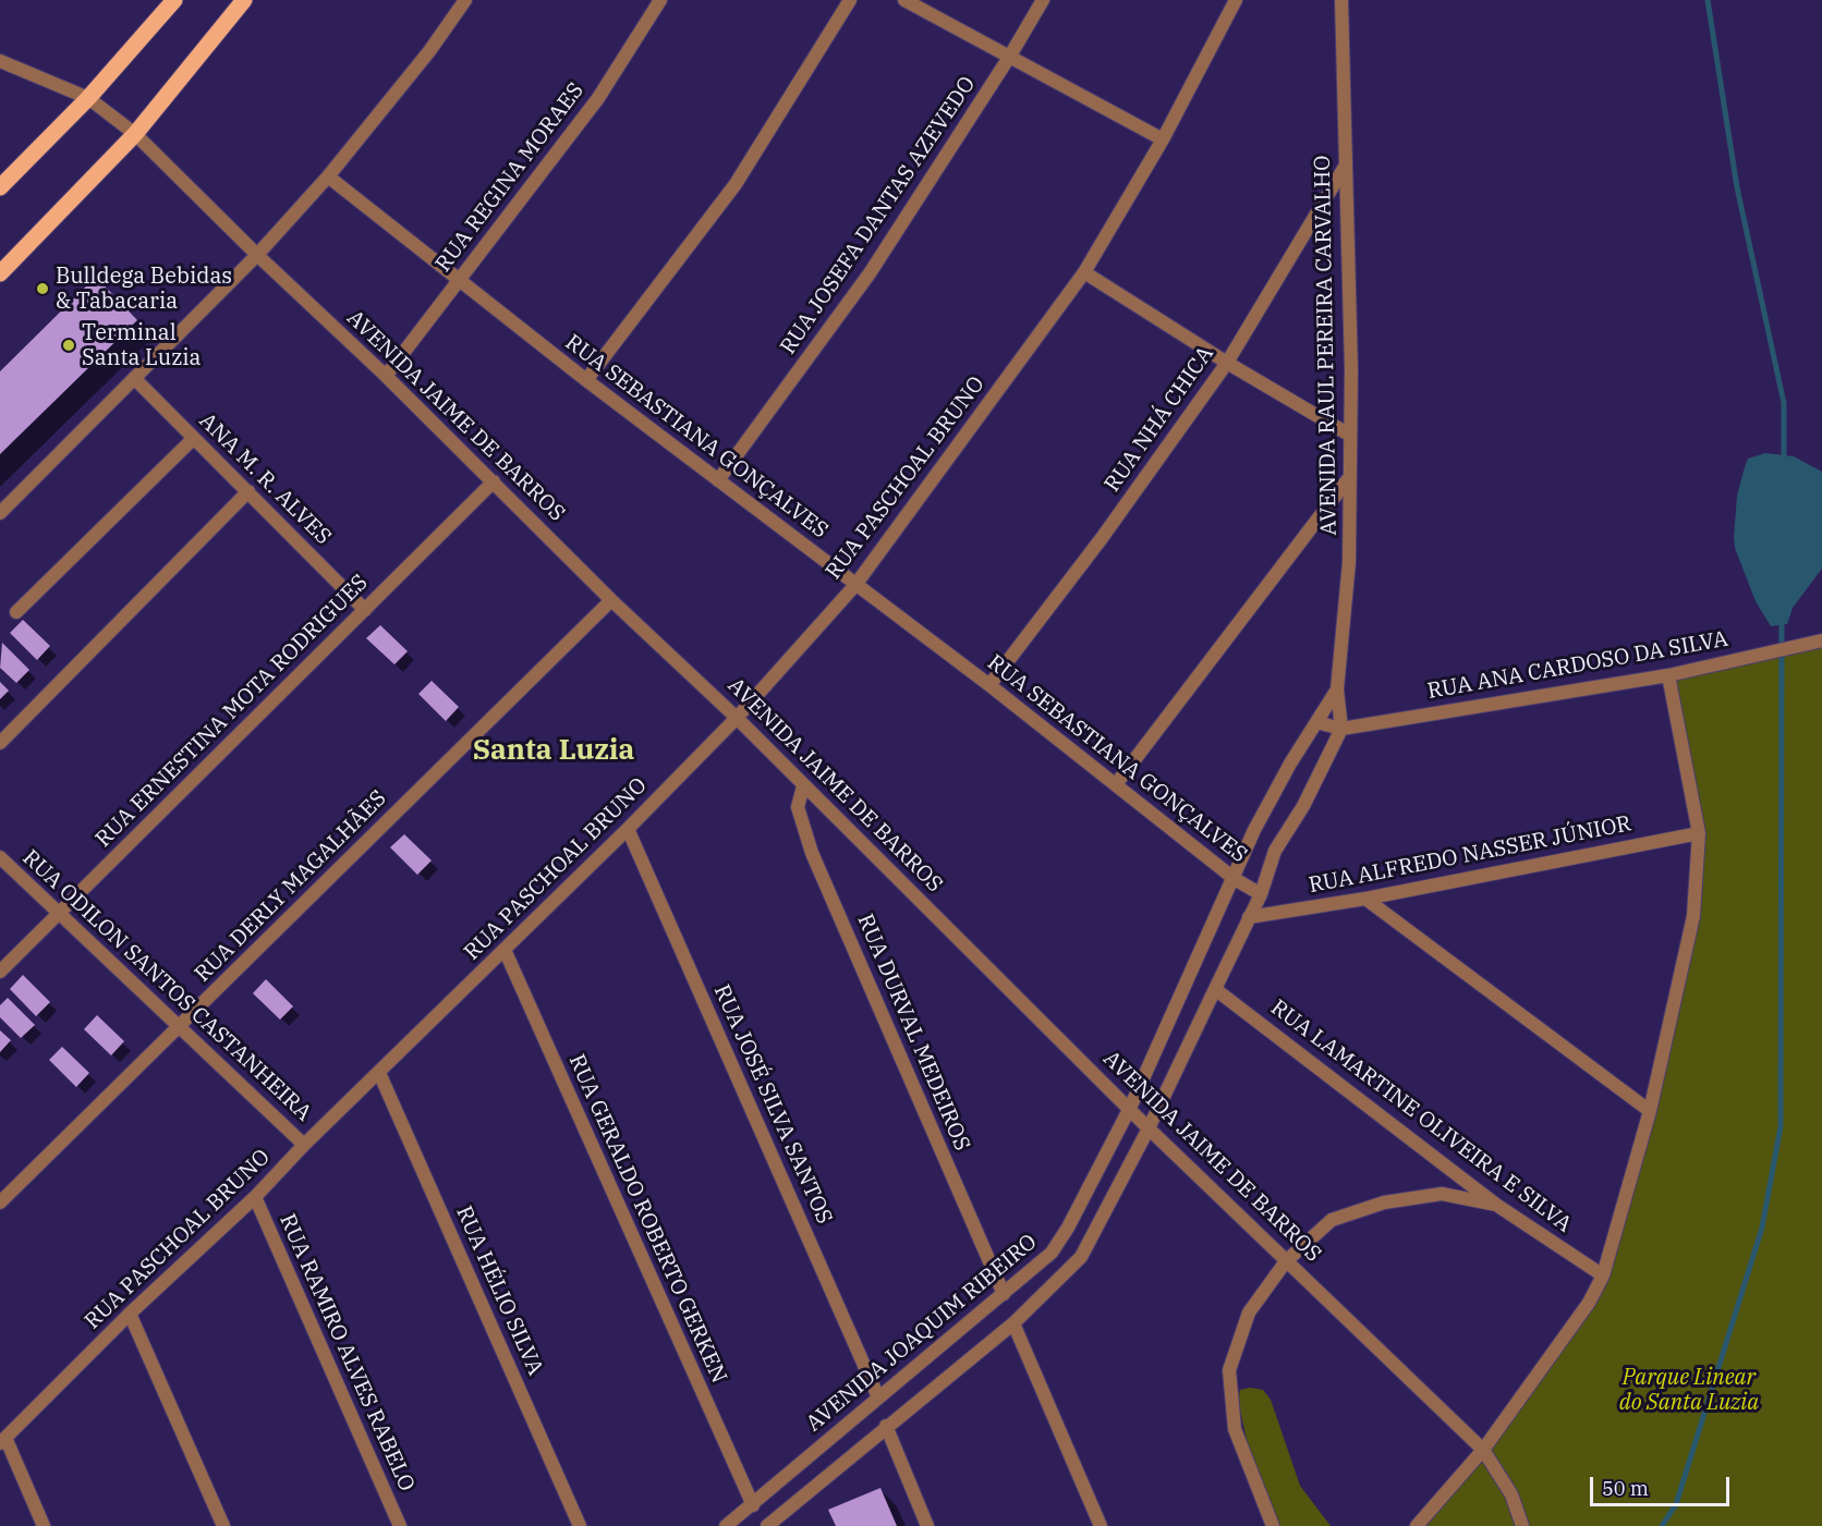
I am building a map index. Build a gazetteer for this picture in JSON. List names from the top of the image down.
{
  "streets": {
    "street": [
      "RUA REGINA MORAES",
      "RUA JOSEFA DANTAS AZEVEDO",
      "AVENIDA RAUL PEREIRA CARVALHO",
      "AVENIDA JAIME DE BARROS",
      "RUA NHÁ CHICA",
      "RUA SEBASTIANA GONÇALVES",
      "RUA PASCHOAL BRUNO",
      "ANA M. R. ALVES",
      "RUA ANA CARDOSO DA SILVA",
      "RUA ERNESTINA MOTA RODRIGUES",
      "RUA ALFREDO NASSER JÚNIOR",
      "RUA DERLY MAGALHÃES",
      "RUA ODILON SANTOS CASTANHEIRA",
      "RUA DURVAL MEDEIROS",
      "RUA JOSÉ SILVA SANTOS",
      "RUA LAMARTINE OLIVEIRA E SILVA",
      "RUA GERALDO ROBERTO GERKEN",
      "RUA HÉLIO SILVA",
      "AVENIDA JOAQUIM RIBEIRO",
      "RUA RAMIRO ALVES RABELO"
    ]
  },
  "crossings": [
    ["RUA REGINA MORAES", "AVENIDA JAIME DE BARROS"],
    ["RUA REGINA MORAES", "RUA SEBASTIANA GONÇALVES"],
    ["RUA JOSEFA DANTAS AZEVEDO", "RUA SEBASTIANA GONÇALVES"],
    ["AVENIDA RAUL PEREIRA CARVALHO", "RUA NHÁ CHICA"],
    ["AVENIDA RAUL PEREIRA CARVALHO", "RUA ANA CARDOSO DA SILVA"],
    ["AVENIDA RAUL PEREIRA CARVALHO", "AVENIDA JOAQUIM RIBEIRO"],
    ["AVENIDA JAIME DE BARROS", "RUA PASCHOAL BRUNO"],
    ["AVENIDA JAIME DE BARROS", "RUA ERNESTINA MOTA RODRIGUES"],
    ["AVENIDA JAIME DE BARROS", "RUA DERLY MAGALHÃES"],
    ["AVENIDA JAIME DE BARROS", "RUA DURVAL MEDEIROS"],
    ["AVENIDA JAIME DE BARROS", "AVENIDA JOAQUIM RIBEIRO"],
    ["RUA NHÁ CHICA", "RUA SEBASTIANA GONÇALVES"],
    ["RUA SEBASTIANA GONÇALVES", "RUA PASCHOAL BRUNO"],
    ["RUA SEBASTIANA GONÇALVES", "AVENIDA JOAQUIM RIBEIRO"],
    ["RUA PASCHOAL BRUNO", "RUA ODILON SANTOS CASTANHEIRA"],
    ["RUA PASCHOAL BRUNO", "RUA JOSÉ SILVA SANTOS"],
    ["RUA PASCHOAL BRUNO", "RUA GERALDO ROBERTO GERKEN"],
    ["RUA PASCHOAL BRUNO", "RUA HÉLIO SILVA"],
    ["RUA PASCHOAL BRUNO", "RUA RAMIRO ALVES RABELO"],
    ["ANA M. R. ALVES", "RUA ERNESTINA MOTA RODRIGUES"],
    ["RUA ERNESTINA MOTA RODRIGUES", "RUA ODILON SANTOS CASTANHEIRA"],
    ["RUA DERLY MAGALHÃES", "RUA ODILON SANTOS CASTANHEIRA"],
    ["RUA DURVAL MEDEIROS", "AVENIDA JOAQUIM RIBEIRO"],
    ["RUA JOSÉ SILVA SANTOS", "AVENIDA JOAQUIM RIBEIRO"],
    ["RUA GERALDO ROBERTO GERKEN", "AVENIDA JOAQUIM RIBEIRO"]
  ],
  "districts": ["Santa Luzia"],
  "parks": ["Parque Linear do Santa Luzia"],
  "places": ["Bulldega Bebidas & Tabacaria", "Terminal Santa Luzia"],
  "scale_bar": "50 m"
}
